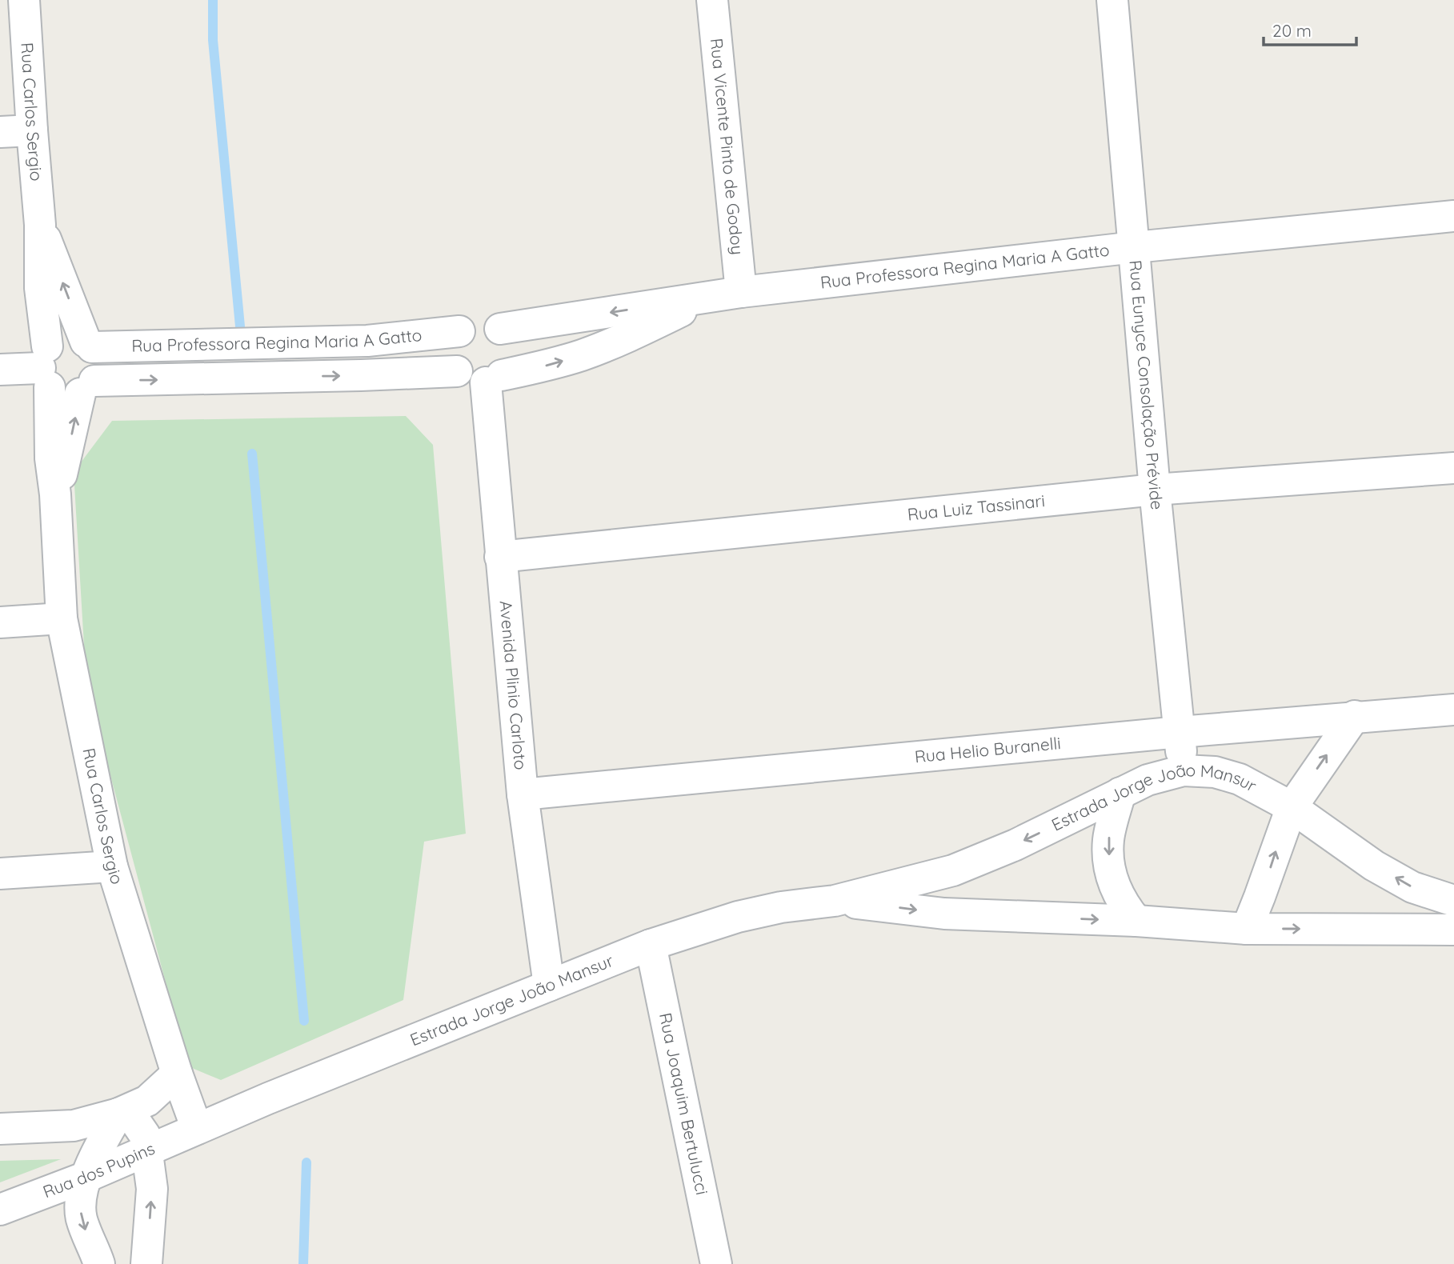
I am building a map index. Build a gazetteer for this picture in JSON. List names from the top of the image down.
{
  "streets": {
    "street": [
      "Rua Carlos Sergio",
      "Rua Vicente Pinto de Godoy",
      "Rua Professora Regina Maria A Gatto",
      "Rua Eunyce Consolação Prévide",
      "Rua Luiz Tassinari",
      "Avenida Plinio Carloto",
      "Rua Helio Buranelli",
      "Estrada Jorge João Mansur",
      "Rua Joaquim Bertulucci",
      "Rua dos Pupins"
    ]
  },
  "crossings": [
    ["Rua Carlos Sergio", "Rua Professora Regina Maria A Gatto"],
    ["Rua Carlos Sergio", "Estrada Jorge João Mansur"],
    ["Rua Carlos Sergio", "Rua dos Pupins"],
    ["Rua Vicente Pinto de Godoy", "Rua Professora Regina Maria A Gatto"],
    ["Rua Professora Regina Maria A Gatto", "Rua Eunyce Consolação Prévide"],
    ["Rua Professora Regina Maria A Gatto", "Avenida Plinio Carloto"],
    ["Rua Eunyce Consolação Prévide", "Rua Luiz Tassinari"],
    ["Rua Eunyce Consolação Prévide", "Rua Helio Buranelli"],
    ["Rua Eunyce Consolação Prévide", "Estrada Jorge João Mansur"],
    ["Rua Luiz Tassinari", "Avenida Plinio Carloto"],
    ["Avenida Plinio Carloto", "Rua Helio Buranelli"],
    ["Avenida Plinio Carloto", "Estrada Jorge João Mansur"],
    ["Estrada Jorge João Mansur", "Rua Joaquim Bertulucci"],
    ["Estrada Jorge João Mansur", "Rua dos Pupins"]
  ],
  "scale_bar": "20 m"
}
